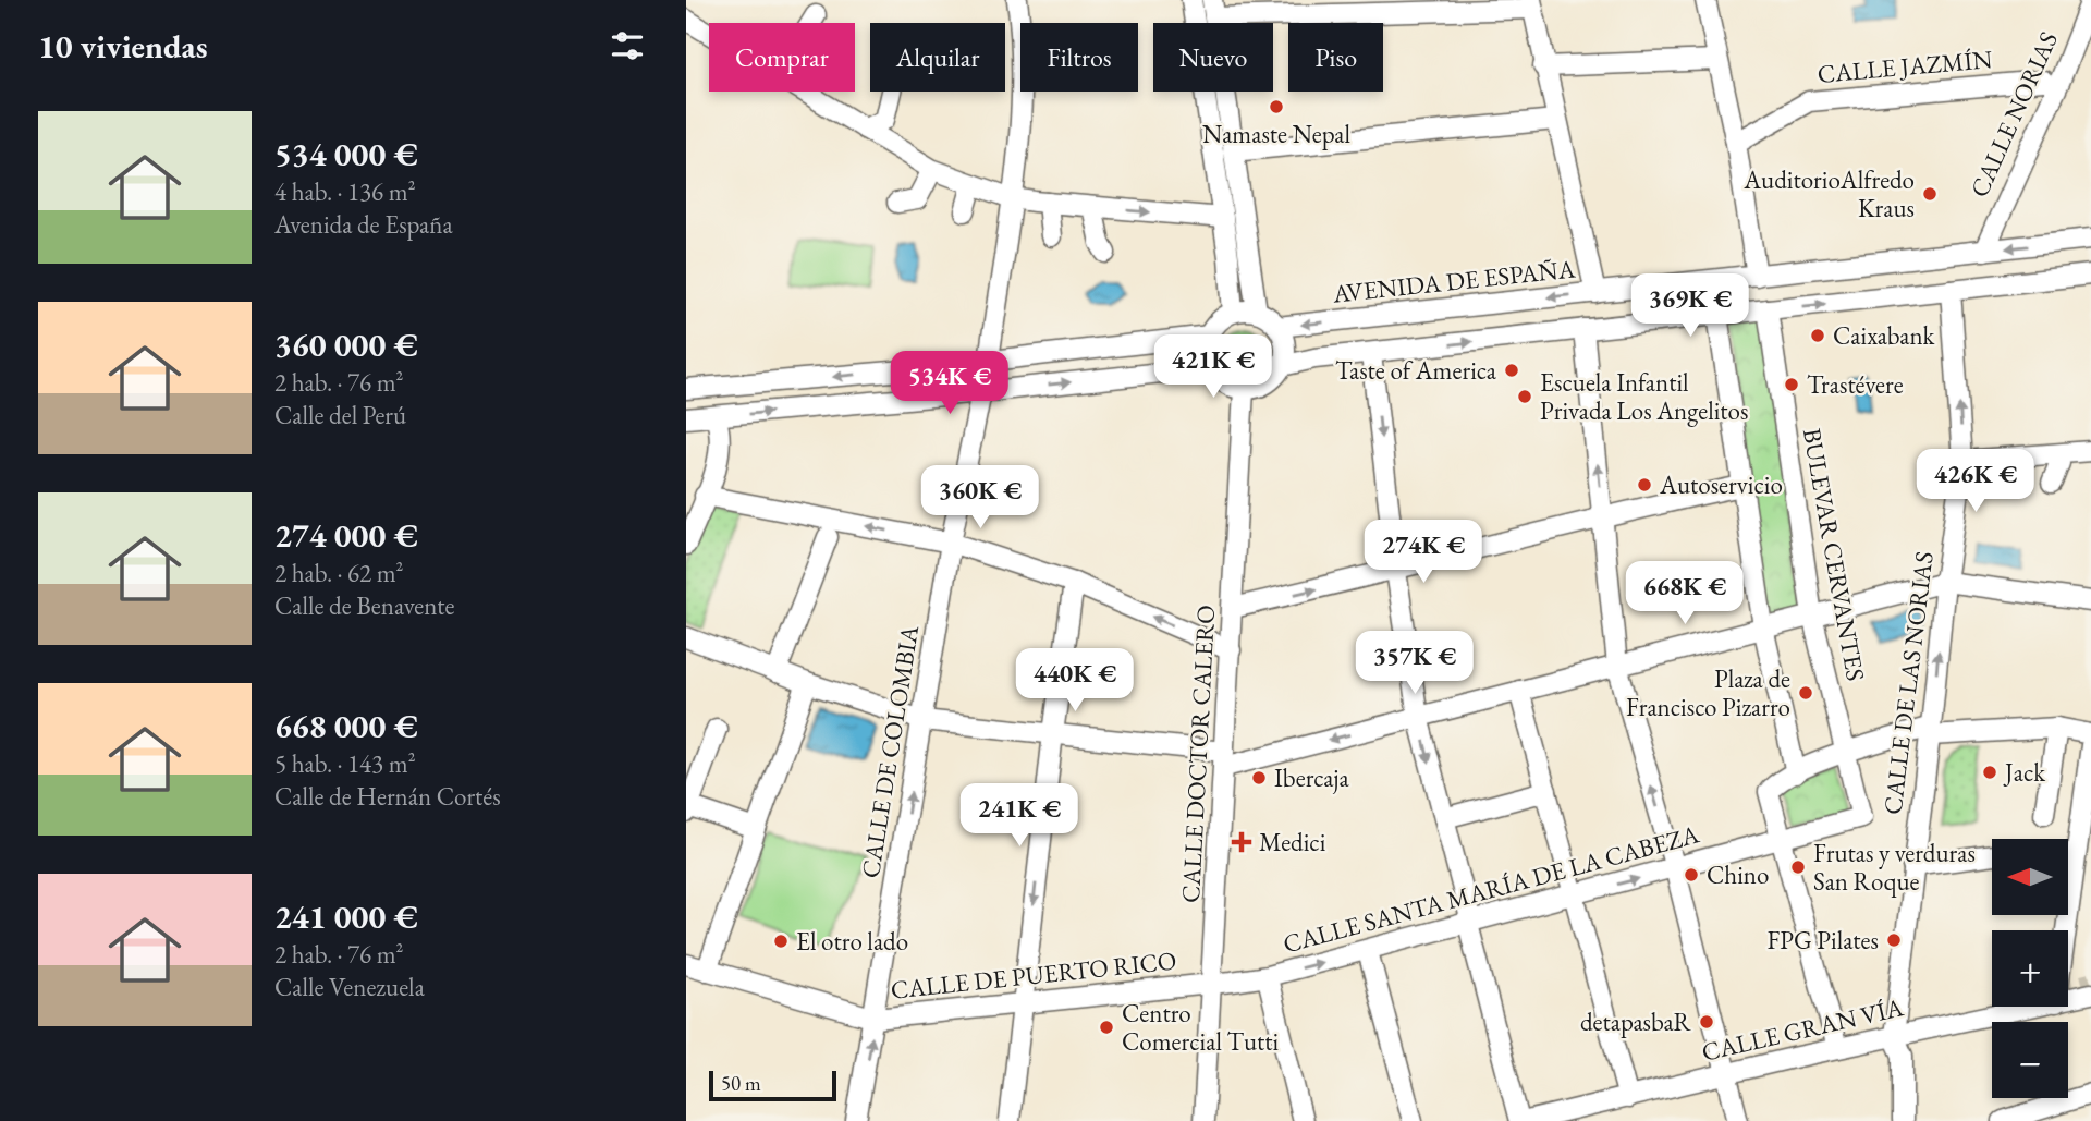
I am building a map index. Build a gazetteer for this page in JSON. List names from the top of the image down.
{
  "streets": {
    "street": [
      "CALLE JAZMÍN",
      "CALLE NORIAS",
      "AVENIDA DE ESPAÑA",
      "BULEVAR CERVANTES",
      "CALLE DE LAS NORIAS",
      "CALLE DE COLOMBIA",
      "CALLE DOCTOR CALERO",
      "CALLE SANTA MARÍA DE LA CABEZA",
      "CALLE DE PUERTO RICO",
      "CALLE GRAN VÍA"
    ]
  },
  "crossings": [
    ["CALLE NORIAS", "AVENIDA DE ESPAÑA"],
    ["AVENIDA DE ESPAÑA", "CALLE DOCTOR CALERO"],
    ["BULEVAR CERVANTES", "CALLE SANTA MARÍA DE LA CABEZA"],
    ["CALLE DE LAS NORIAS", "CALLE GRAN VÍA"],
    ["CALLE DE COLOMBIA", "CALLE DE PUERTO RICO"],
    ["CALLE DOCTOR CALERO", "CALLE SANTA MARÍA DE LA CABEZA"],
    ["CALLE DOCTOR CALERO", "CALLE DE PUERTO RICO"],
    ["CALLE SANTA MARÍA DE LA CABEZA", "CALLE DE PUERTO RICO"]
  ],
  "one_way": ["CALLE DE LAS NORIAS", "CALLE SANTA MARÍA DE LA CABEZA"],
  "places": {
    "other": [
      "Namaste Nepal",
      "AuditorioAlfredo Kraus",
      "Caixabank",
      "Taste of America",
      "Trastévere",
      "Escuela Infantil Privada Los Angelitos",
      "Autoservicio",
      "Plaza de Francisco Pizarro",
      "Jack",
      "Ibercaja",
      "Frutas y verduras San Roque",
      "Chino",
      "FPG Pilates",
      "El otro lado",
      "detapasbaR",
      "Centro Comercial Tutti"
    ],
    "health": ["Medici"]
  },
  "scale_bar": "50 m",
  "north": "left",
  "page": {
    "heading": "10 viviendas",
    "chip": [
      "Comprar",
      "Alquilar",
      "Filtros",
      "Nuevo",
      "Piso"
    ],
    "list": [
      {
        "name": "534 000 €",
        "note": "4 hab. · 136 m² · Avenida de España"
      },
      {
        "name": "360 000 €",
        "note": "2 hab. · 76 m² · Calle del Perú"
      },
      {
        "name": "274 000 €",
        "note": "2 hab. · 62 m² · Calle de Benavente"
      },
      {
        "name": "668 000 €",
        "note": "5 hab. · 143 m² · Calle de Hernán Cortés"
      },
      {
        "name": "241 000 €",
        "note": "2 hab. · 76 m² · Calle Venezuela"
      }
    ],
    "price": [
      "369K €",
      "421K €",
      "534K €",
      "426K €",
      "360K €",
      "274K €",
      "668K €",
      "357K €",
      "440K €",
      "241K €"
    ],
    "map_buttons": ["+", "−"],
    "scale": "50 m"
  }
}
